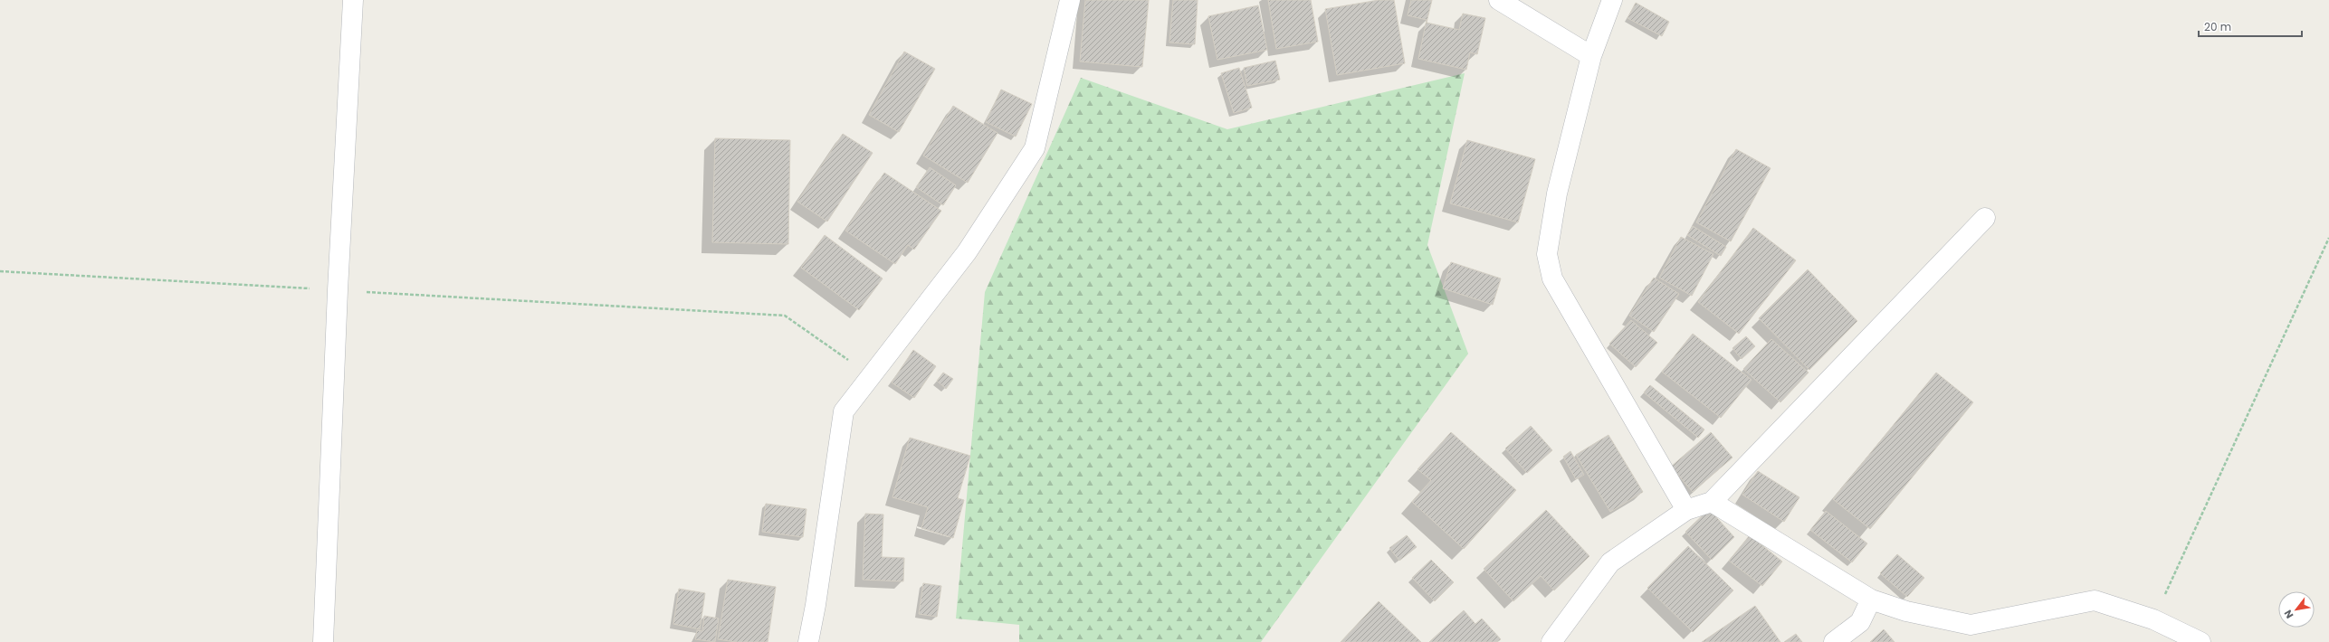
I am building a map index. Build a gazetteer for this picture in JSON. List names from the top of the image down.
{
  "scale_bar": "20 m",
  "north": "bottom left"
}
